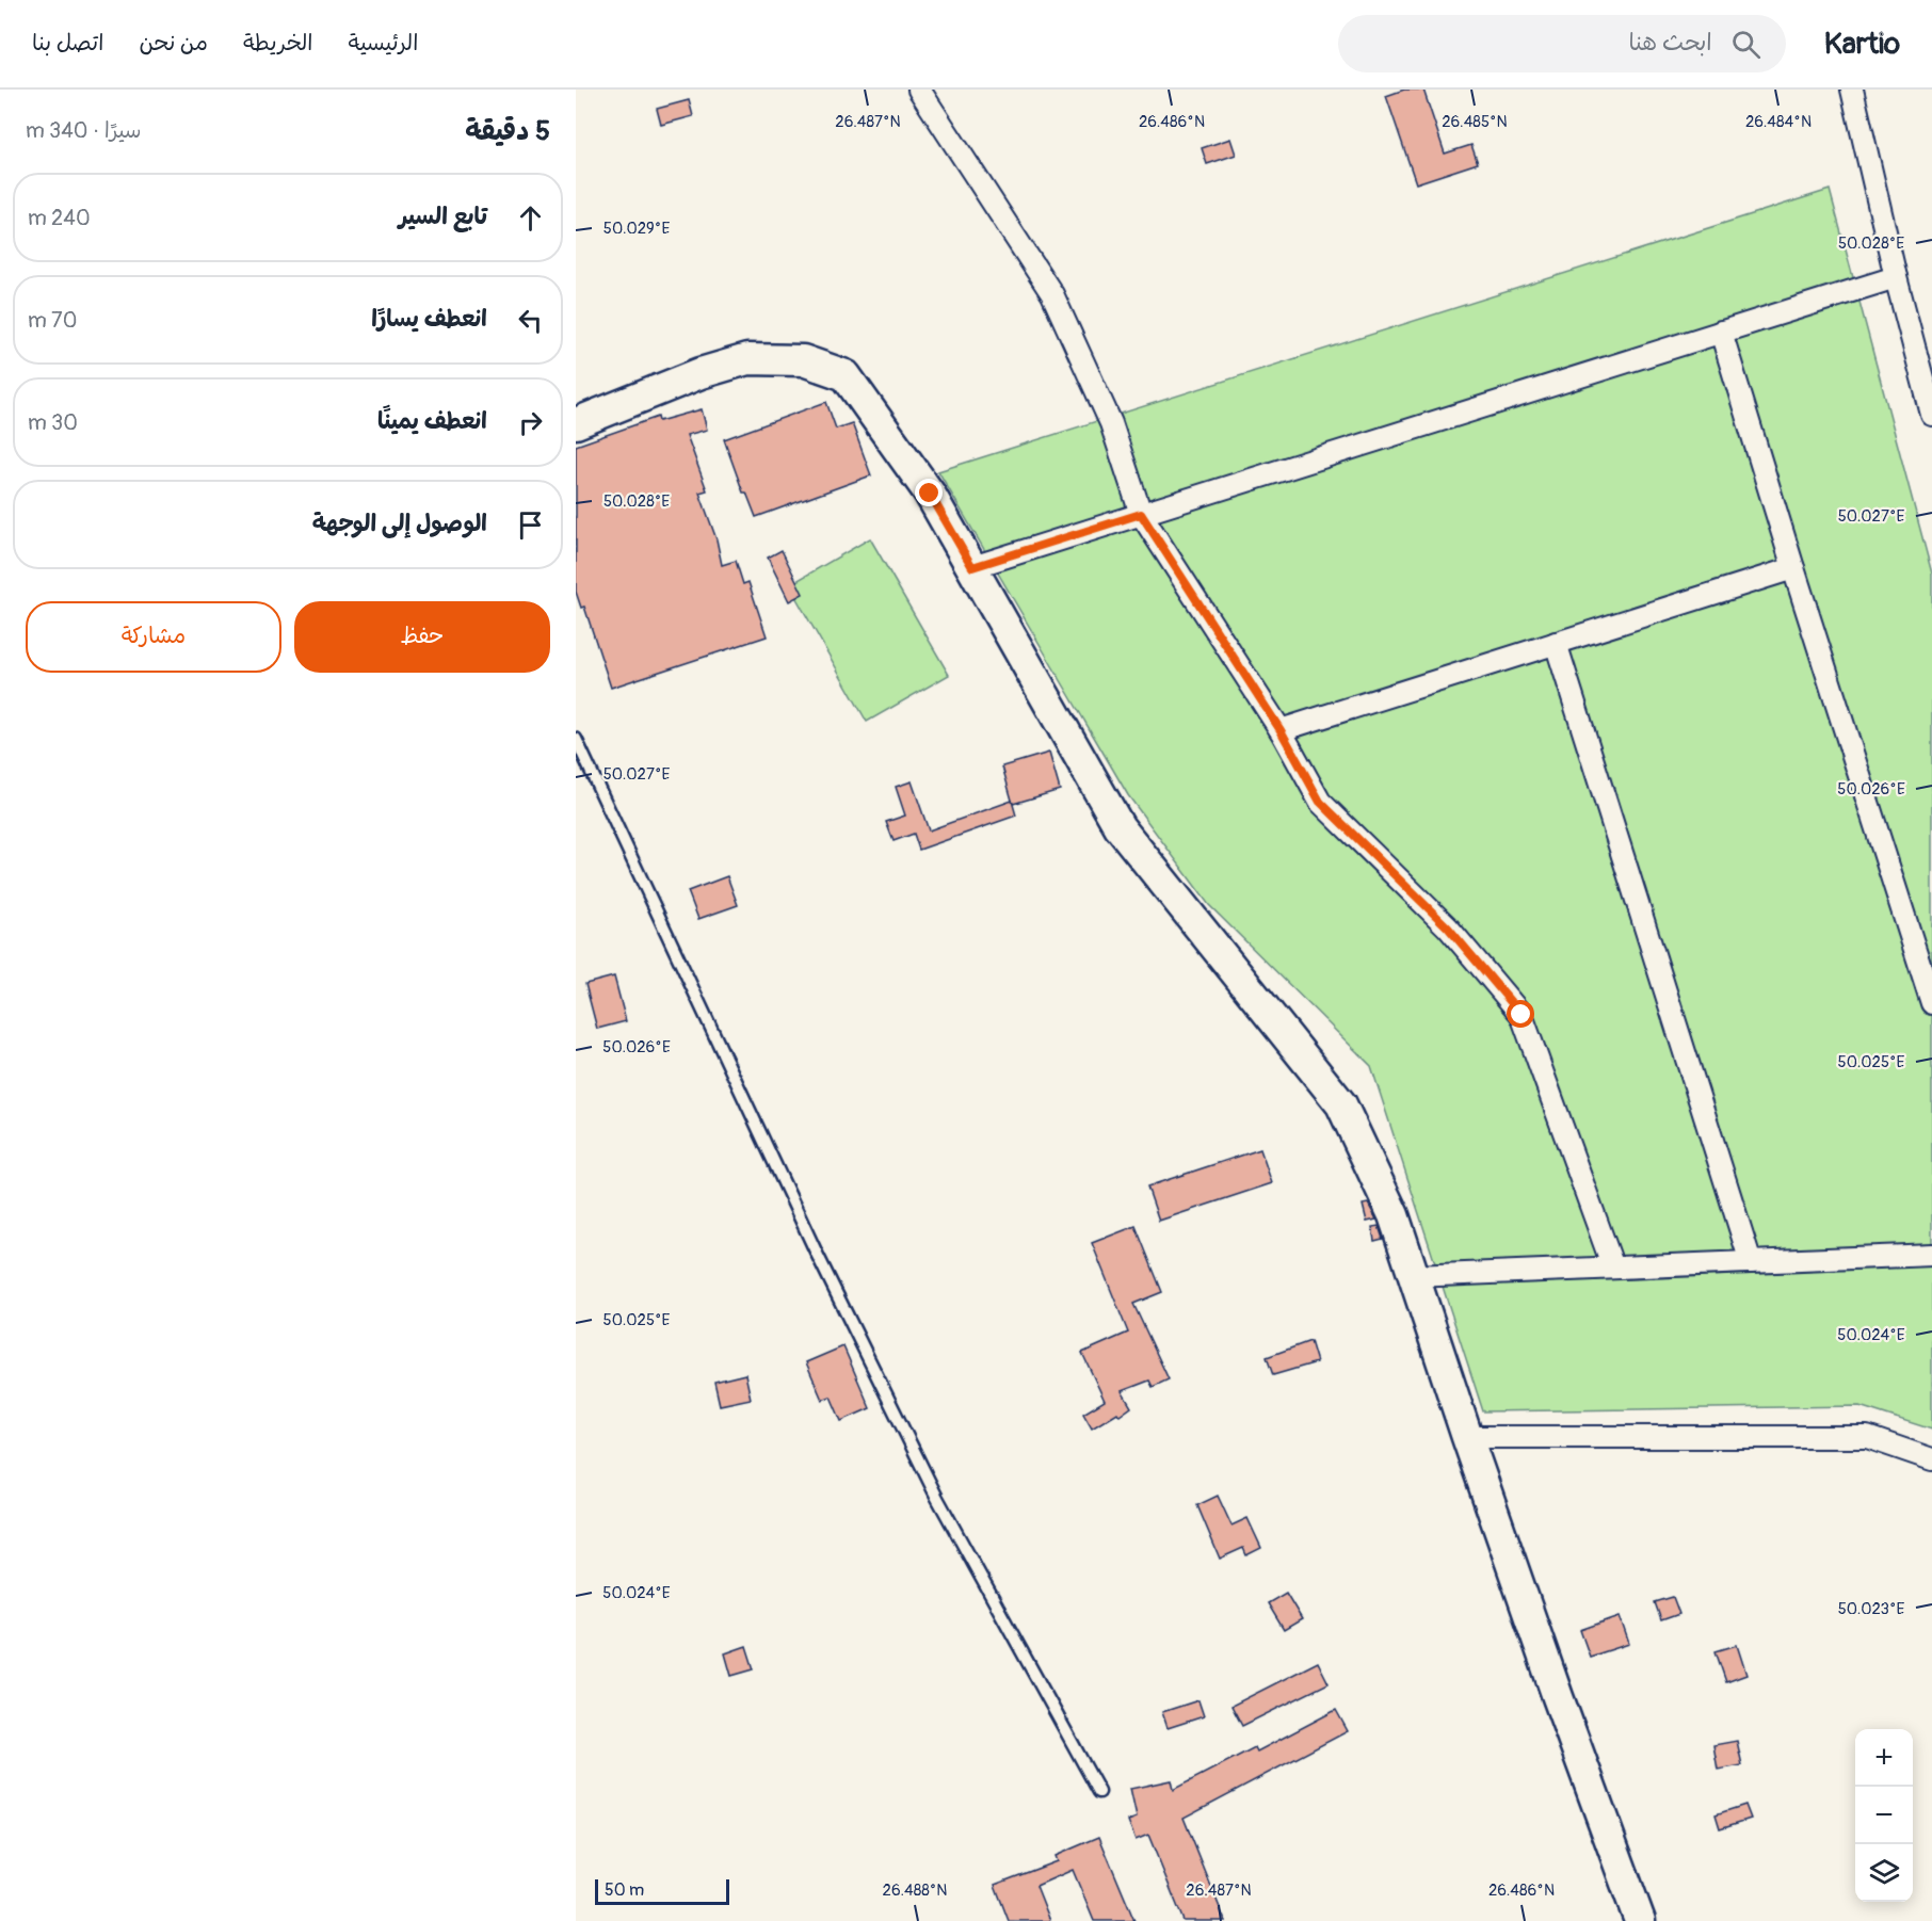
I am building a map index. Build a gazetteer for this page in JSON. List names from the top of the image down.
{
  "scale_bar": "50 m",
  "page": {
    "header": "Kartio",
    "search": "ابحث هنا",
    "nav": [
      "الرئيسية",
      "الخريطة",
      "من نحن",
      "اتصل بنا"
    ],
    "heading": ["5 دقيقة", "سيرًا · 340 m"],
    "list": [
      ["تابع السير", "240 m"],
      ["انعطف يسارًا", "70 m"],
      ["انعطف يمينًا", "30 m"],
      "الوصول إلى الوجهة"
    ],
    "buttons": ["حفظ", "مشاركة"],
    "map_buttons": ["+", "−"],
    "scale": "50 m"
  },
  "coordinates": [
    "26.487°N",
    "26.486°N",
    "26.485°N",
    "26.484°N",
    "50.029°E",
    "50.028°E",
    "50.027°E",
    "50.026°E",
    "50.025°E",
    "50.024°E",
    "50.023°E",
    "26.488°N"
  ]
}
